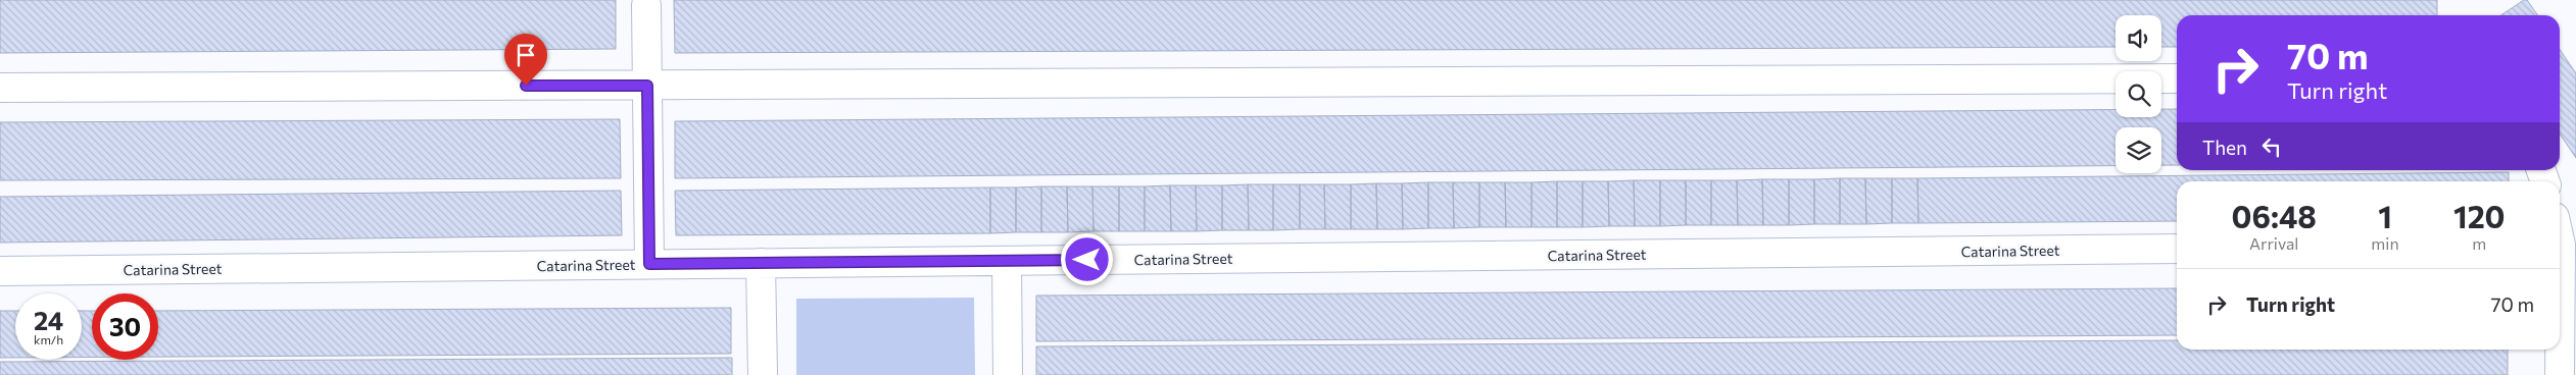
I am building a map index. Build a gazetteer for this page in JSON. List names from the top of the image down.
{
  "streets": {
    "street": ["Catarina Street"]
  },
  "page": {
    "turn": ["70 m", "Turn right"],
    "then": "Then",
    "eta": [
      "06:48",
      "Arrival",
      "1",
      "min",
      "120",
      "m"
    ],
    "list": [
      {
        "name": "Turn right",
        "value": "70 m"
      }
    ],
    "speed": "24 km/h",
    "limit": "30"
  }
}
